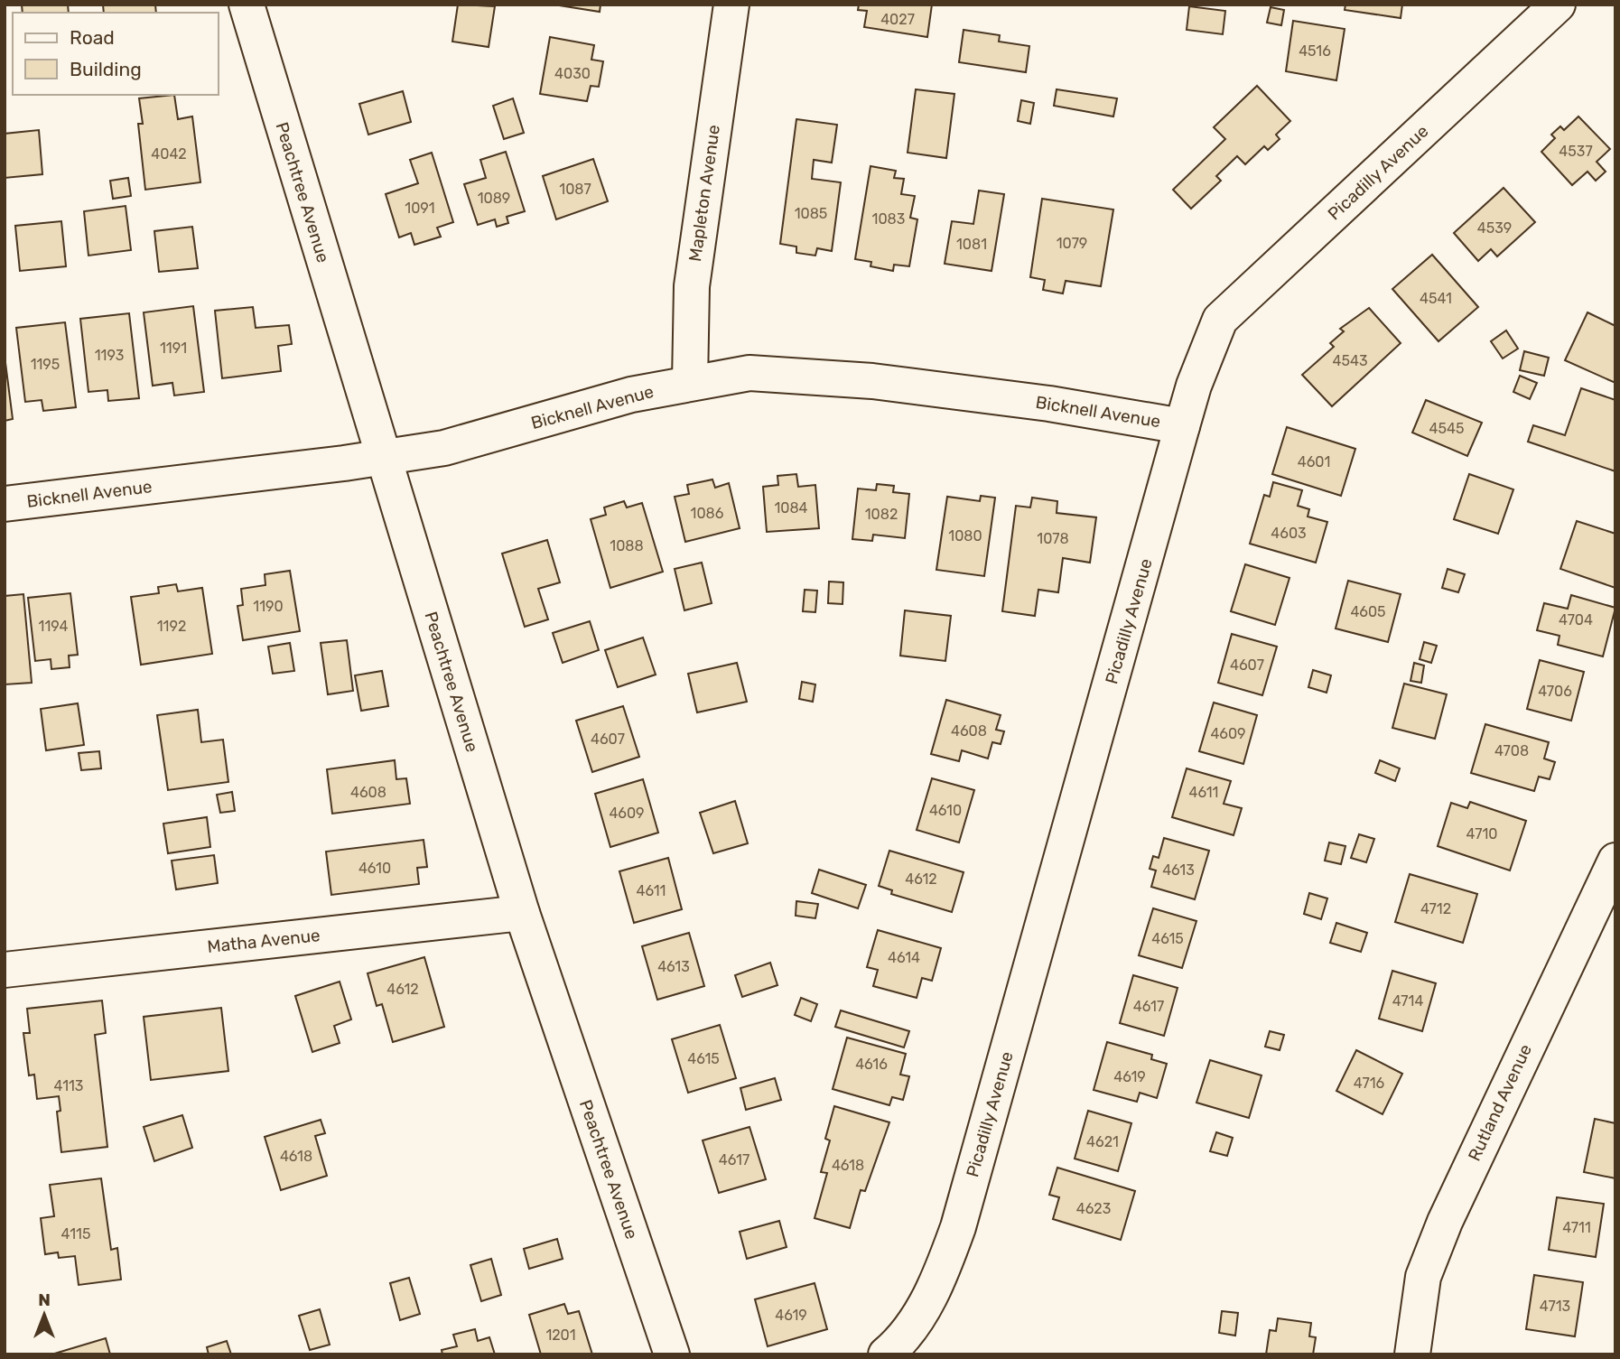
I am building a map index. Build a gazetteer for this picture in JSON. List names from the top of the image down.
{
  "streets": {
    "street": [
      "Picadilly Avenue",
      "Peachtree Avenue",
      "Mapleton Avenue",
      "Bicknell Avenue",
      "Matha Avenue",
      "Rutland Avenue"
    ]
  },
  "crossings": [
    ["Picadilly Avenue", "Bicknell Avenue"],
    ["Peachtree Avenue", "Bicknell Avenue"],
    ["Peachtree Avenue", "Matha Avenue"],
    ["Mapleton Avenue", "Bicknell Avenue"]
  ],
  "house_numbers": [
    "4027",
    "4516",
    "4030",
    "4537",
    "4042",
    "1087",
    "1089",
    "1091",
    "1085",
    "1083",
    "4539",
    "1079",
    "1081",
    "4541",
    "1191",
    "1193",
    "4543",
    "1195",
    "4545",
    "4601",
    "1084",
    "1086",
    "1082",
    "4603",
    "1080",
    "1078",
    "1088",
    "1190",
    "4605",
    "4704",
    "1194",
    "1192",
    "4607",
    "4706",
    "4608",
    "4609",
    "4607",
    "4708",
    "4608",
    "4611",
    "4610",
    "4609",
    "4710",
    "4610",
    "4613",
    "4612",
    "4611",
    "4712",
    "4615",
    "4614",
    "4613",
    "4612",
    "4714",
    "4617",
    "4615",
    "4616",
    "4619",
    "4716",
    "4113",
    "4621",
    "4618",
    "4617",
    "4618",
    "4623",
    "4711",
    "4115",
    "4713",
    "4619",
    "1201"
  ],
  "legend": ["Road", "Building"],
  "north": "top"
}
